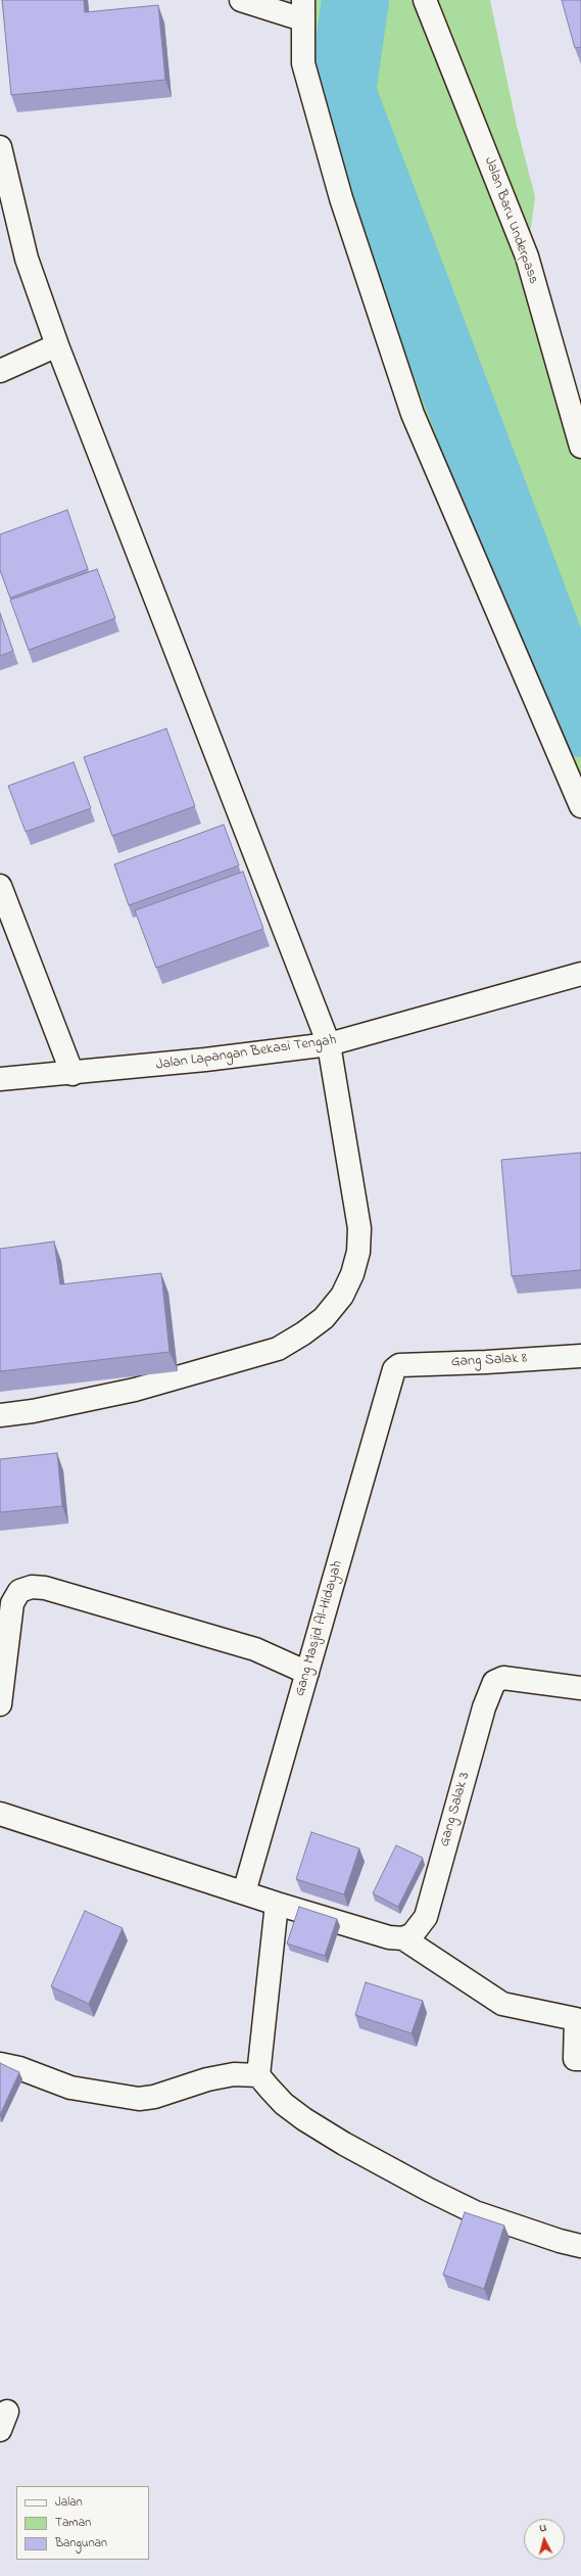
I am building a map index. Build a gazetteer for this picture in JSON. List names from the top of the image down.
{
  "streets": {
    "street": [
      "Jalan Baru Underpass",
      "Jalan Lapangan Bekasi Tengah",
      "Gang Salak 8",
      "Gang Masjid Al-Hidayah",
      "Gang Salak 3"
    ]
  },
  "crossings": [
    ["Gang Salak 8", "Gang Masjid Al-Hidayah"]
  ],
  "legend": ["Jalan", "Taman", "Bangunan"],
  "north": "top"
}
